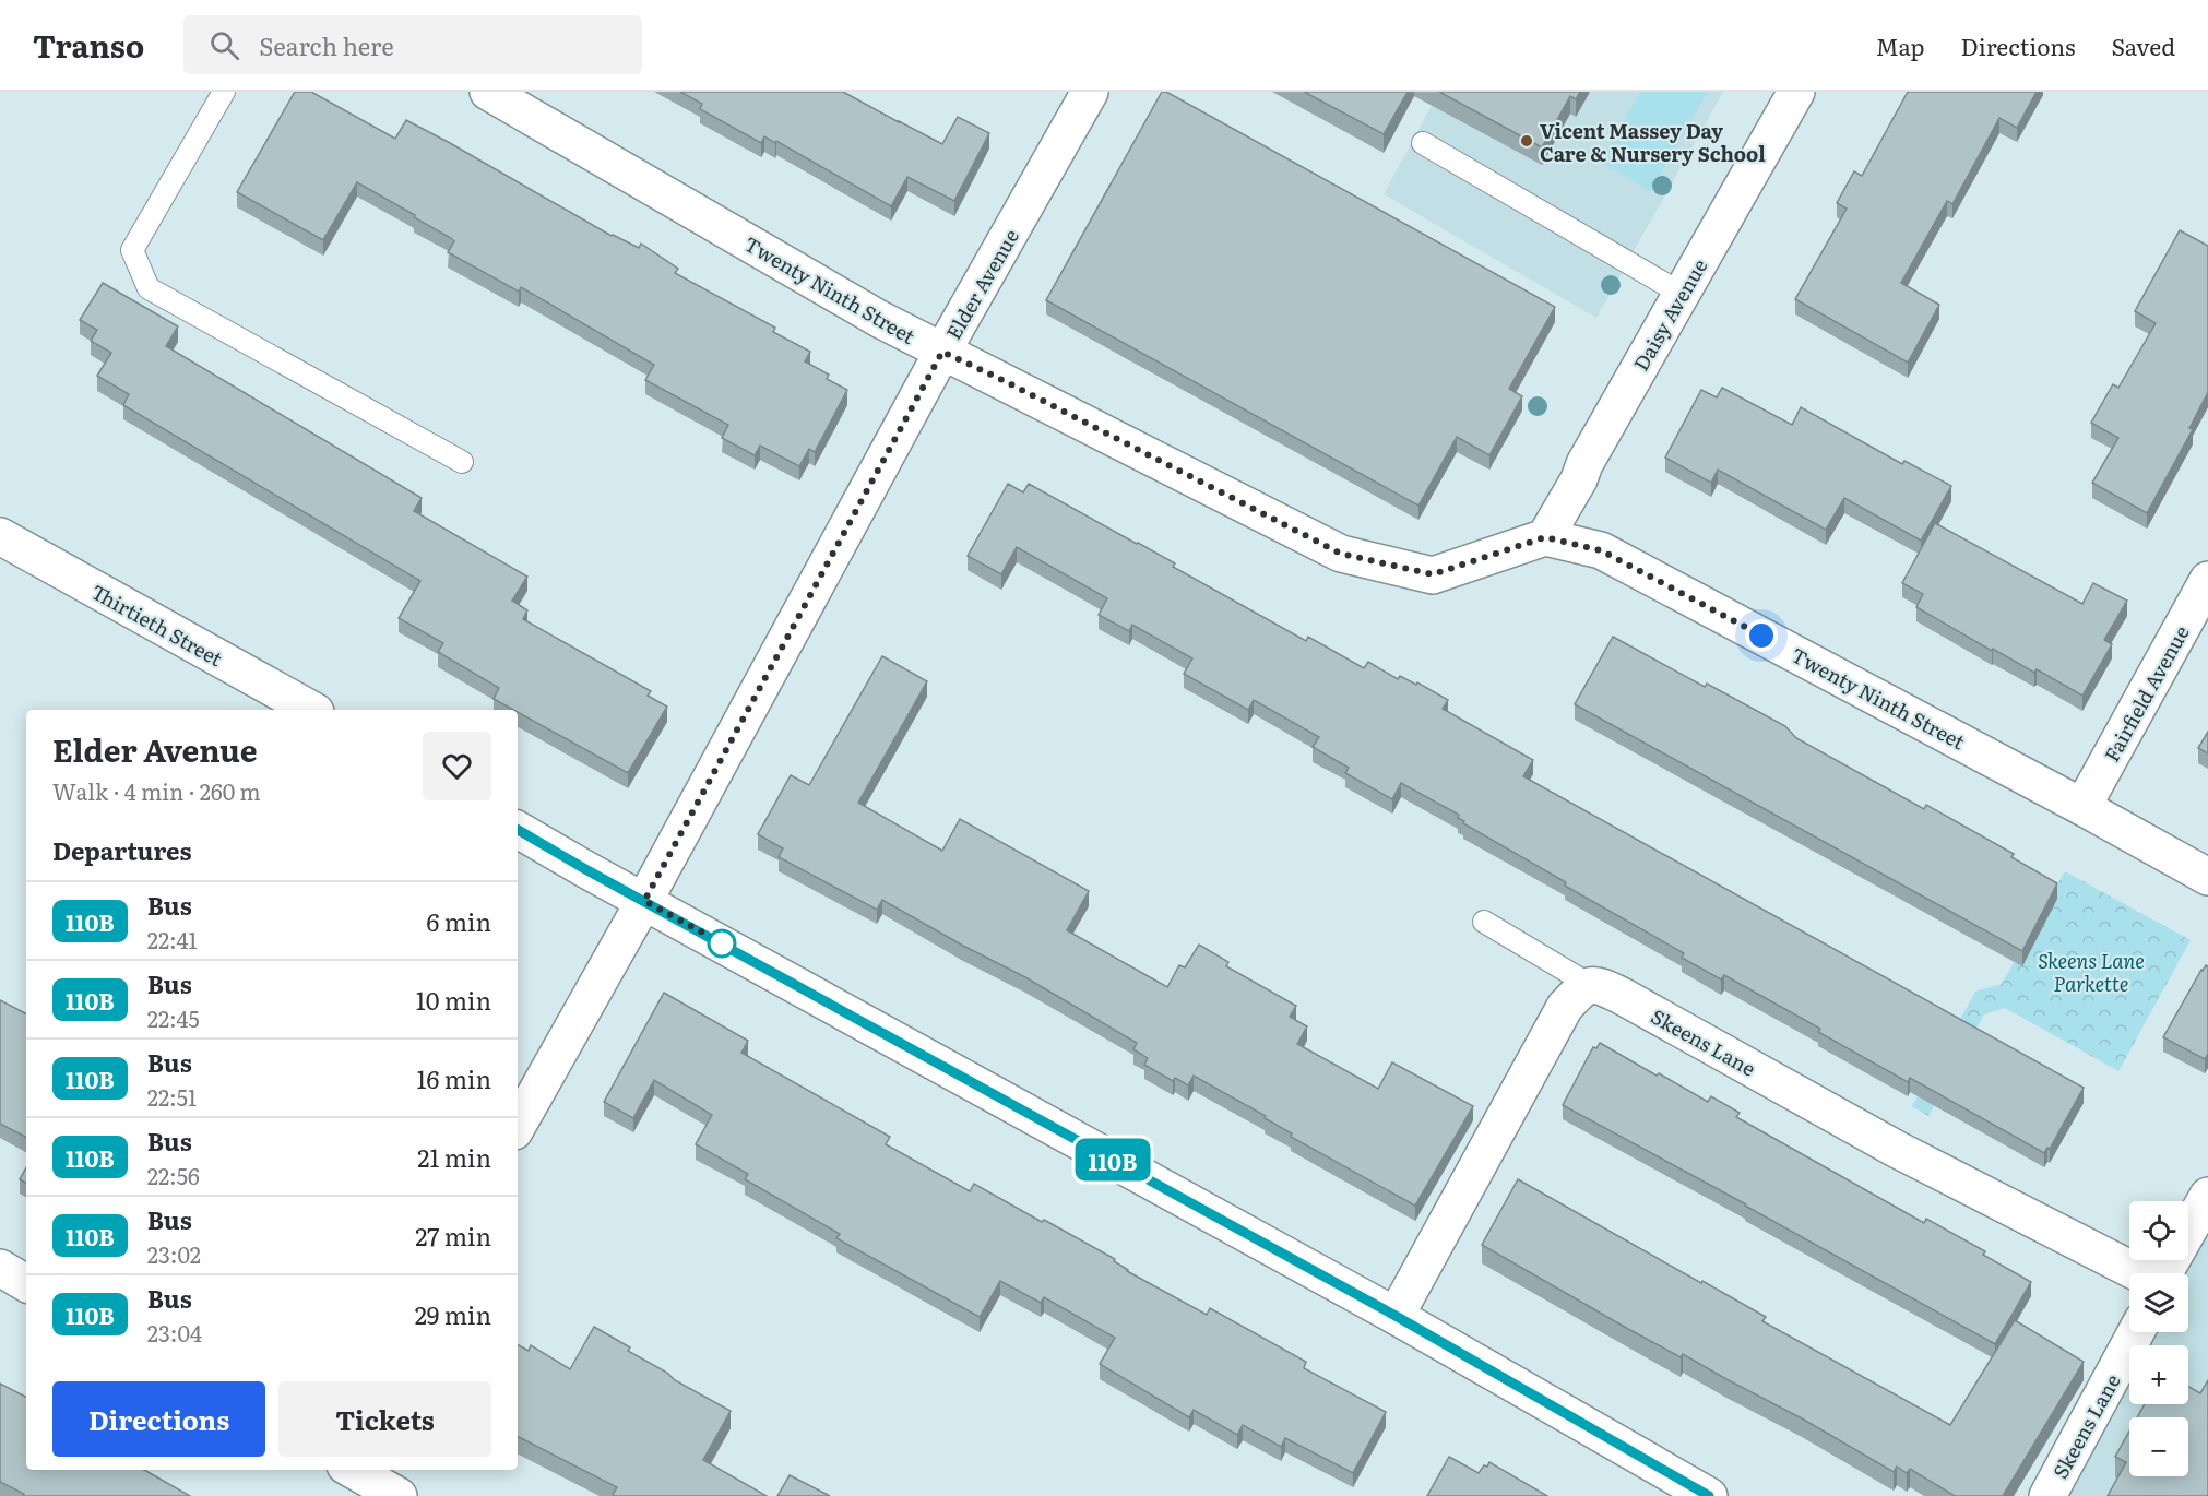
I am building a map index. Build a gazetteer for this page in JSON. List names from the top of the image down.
{
  "streets": {
    "street": [
      "Elder Avenue",
      "Twenty Ninth Street",
      "Daisy Avenue",
      "Thirtieth Street",
      "Fairfield Avenue",
      "Skeens Lane"
    ]
  },
  "crossings": [
    ["Elder Avenue", "Twenty Ninth Street"],
    ["Twenty Ninth Street", "Daisy Avenue"],
    ["Twenty Ninth Street", "Fairfield Avenue"]
  ],
  "parks": ["Skeens Lane Parkette"],
  "places": ["Vicent Massey Day Care & Nursery School"],
  "lines": ["bus line 110B"],
  "page": {
    "header": "Transo",
    "search": "Search here",
    "nav": ["Map", "Directions", "Saved"],
    "on_map": "110B",
    "heading": [
      ["Elder Avenue", "Walk · 4 min · 260 m"],
      "Departures"
    ],
    "list": [
      {
        "mark": "110B",
        "name": "Bus",
        "note": "22:41",
        "value": "6 min"
      },
      {
        "mark": "110B",
        "name": "Bus",
        "note": "22:45",
        "value": "10 min"
      },
      {
        "mark": "110B",
        "name": "Bus",
        "note": "22:51",
        "value": "16 min"
      },
      {
        "mark": "110B",
        "name": "Bus",
        "note": "22:56",
        "value": "21 min"
      },
      {
        "mark": "110B",
        "name": "Bus",
        "note": "23:02",
        "value": "27 min"
      },
      {
        "mark": "110B",
        "name": "Bus",
        "note": "23:04",
        "value": "29 min"
      }
    ],
    "map_buttons": ["+", "−"],
    "buttons": ["Directions", "Tickets"]
  }
}
